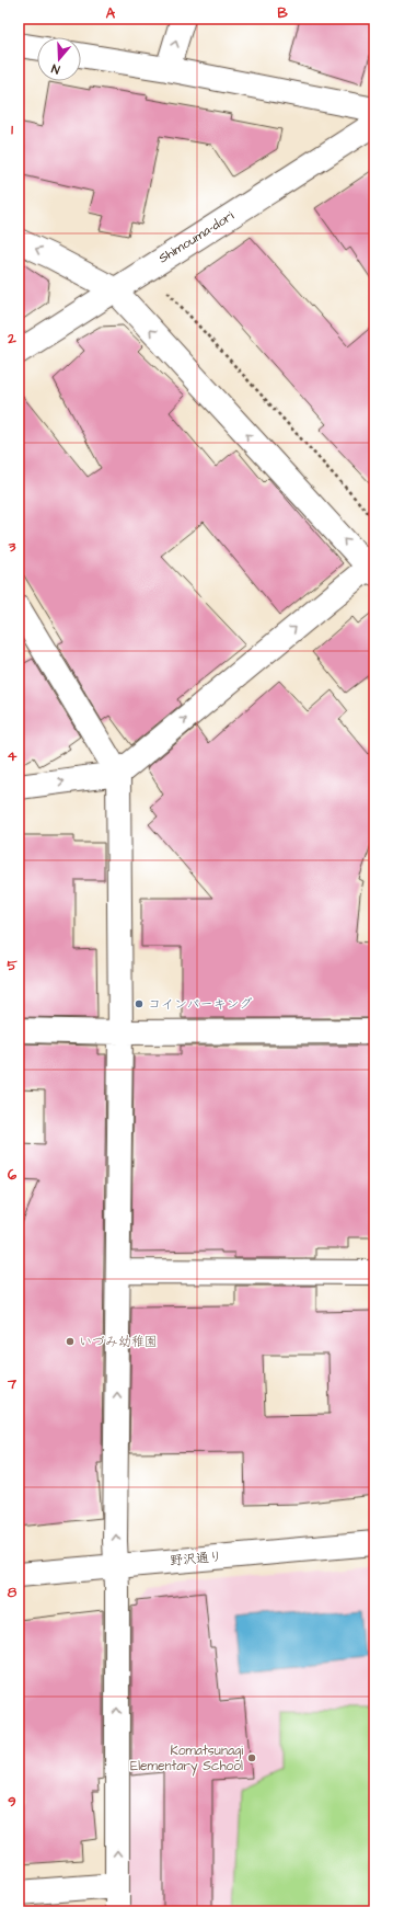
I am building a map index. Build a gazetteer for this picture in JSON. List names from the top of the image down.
{
  "streets": {
    "street": ["Shimouma-dori", "野沢通り"]
  },
  "places": ["コインパーキング", "いづみ幼稚園", "Komatsunagi Elementary School"],
  "north": "bottom",
  "grid": {
    "columns": ["A", "B"],
    "rows": [
      "1",
      "2",
      "3",
      "4",
      "5",
      "6",
      "7",
      "8",
      "9"
    ]
  }
}
